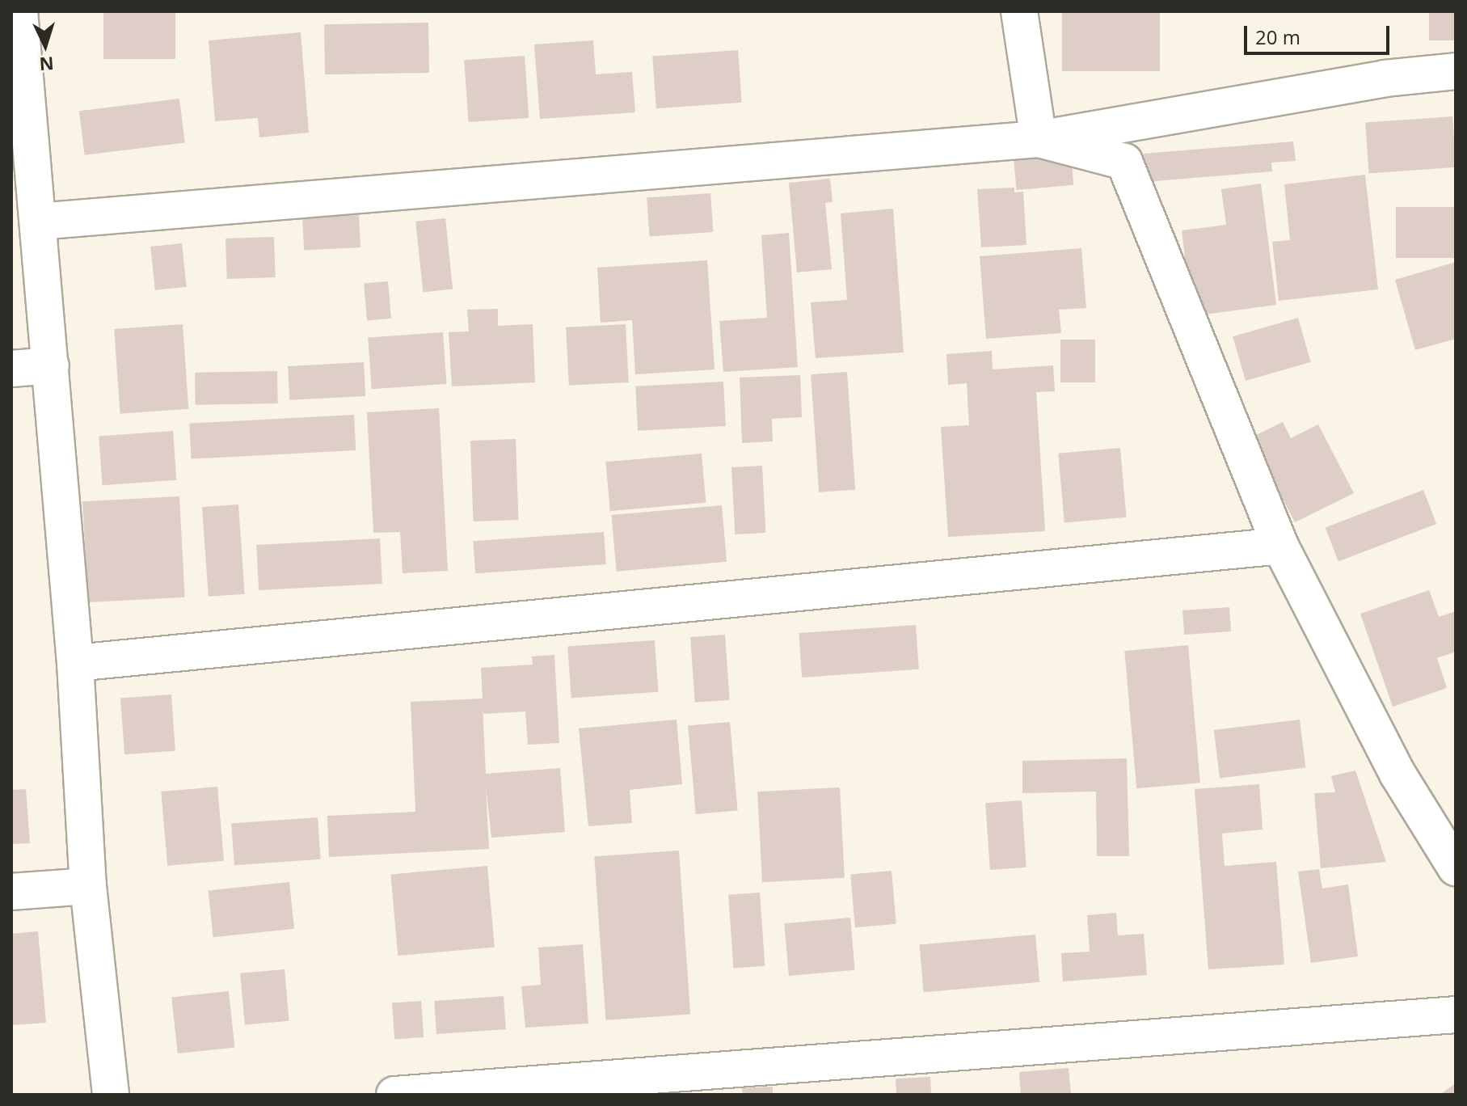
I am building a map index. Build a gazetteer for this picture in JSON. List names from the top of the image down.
{
  "scale_bar": "20 m",
  "north": "bottom"
}
